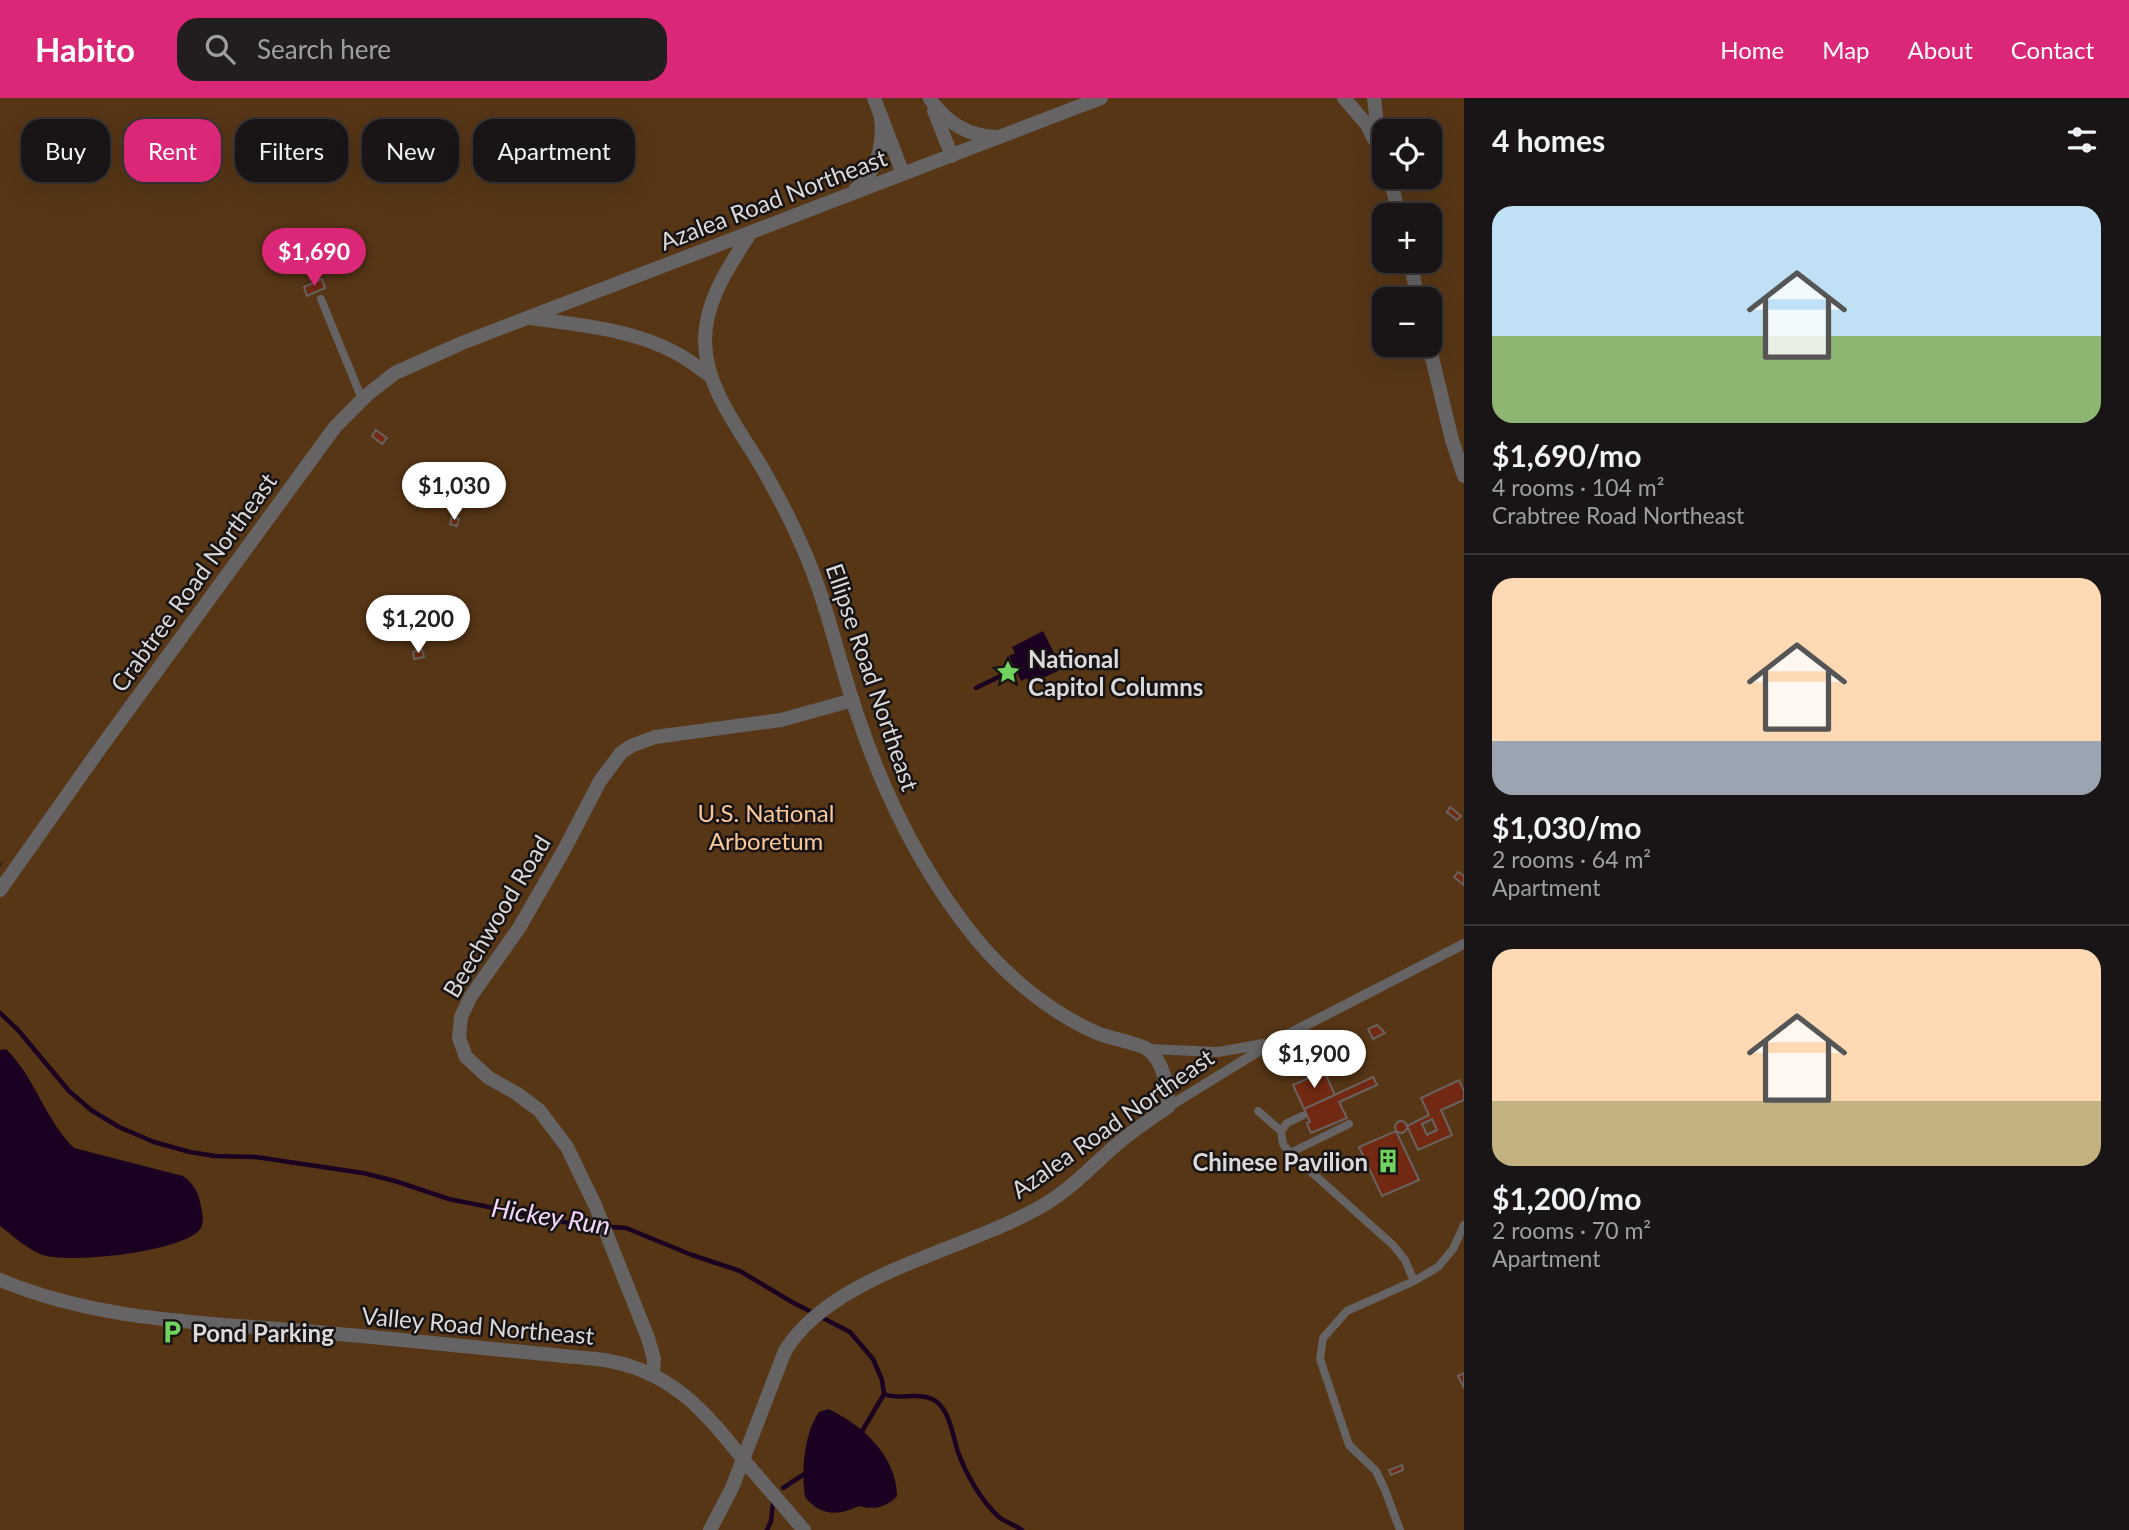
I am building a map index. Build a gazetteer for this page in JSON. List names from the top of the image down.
{
  "streets": {
    "street": [
      "Azalea Road Northeast",
      "Crabtree Road Northeast",
      "Ellipse Road Northeast",
      "Beechwood Road",
      "Valley Road Northeast"
    ]
  },
  "crossings": [
    ["Azalea Road Northeast", "Crabtree Road Northeast"],
    ["Azalea Road Northeast", "Ellipse Road Northeast"],
    ["Azalea Road Northeast", "Valley Road Northeast"],
    ["Ellipse Road Northeast", "Beechwood Road"],
    ["Beechwood Road", "Valley Road Northeast"]
  ],
  "water": ["Hickey Run"],
  "parks": ["U.S. National Arboretum"],
  "places": {
    "place": ["National Capitol Columns"],
    "building": ["Chinese Pavilion"],
    "parking": ["Pond Parking"]
  },
  "page": {
    "header": "Habito",
    "search": "Search here",
    "nav": [
      "Home",
      "Map",
      "About",
      "Contact"
    ],
    "heading": "4 homes",
    "map_buttons": ["+", "−"],
    "chip": [
      "Buy",
      "Rent",
      "Filters",
      "New",
      "Apartment"
    ],
    "list": [
      {
        "name": "$1,690/mo",
        "note": "4 rooms · 104 m² · Crabtree Road Northeast"
      },
      {
        "name": "$1,030/mo",
        "note": "2 rooms · 64 m² · Apartment"
      },
      {
        "name": "$1,200/mo",
        "note": "2 rooms · 70 m² · Apartment"
      }
    ],
    "price": [
      "$1,690",
      "$1,030",
      "$1,200",
      "$1,900"
    ]
  }
}
